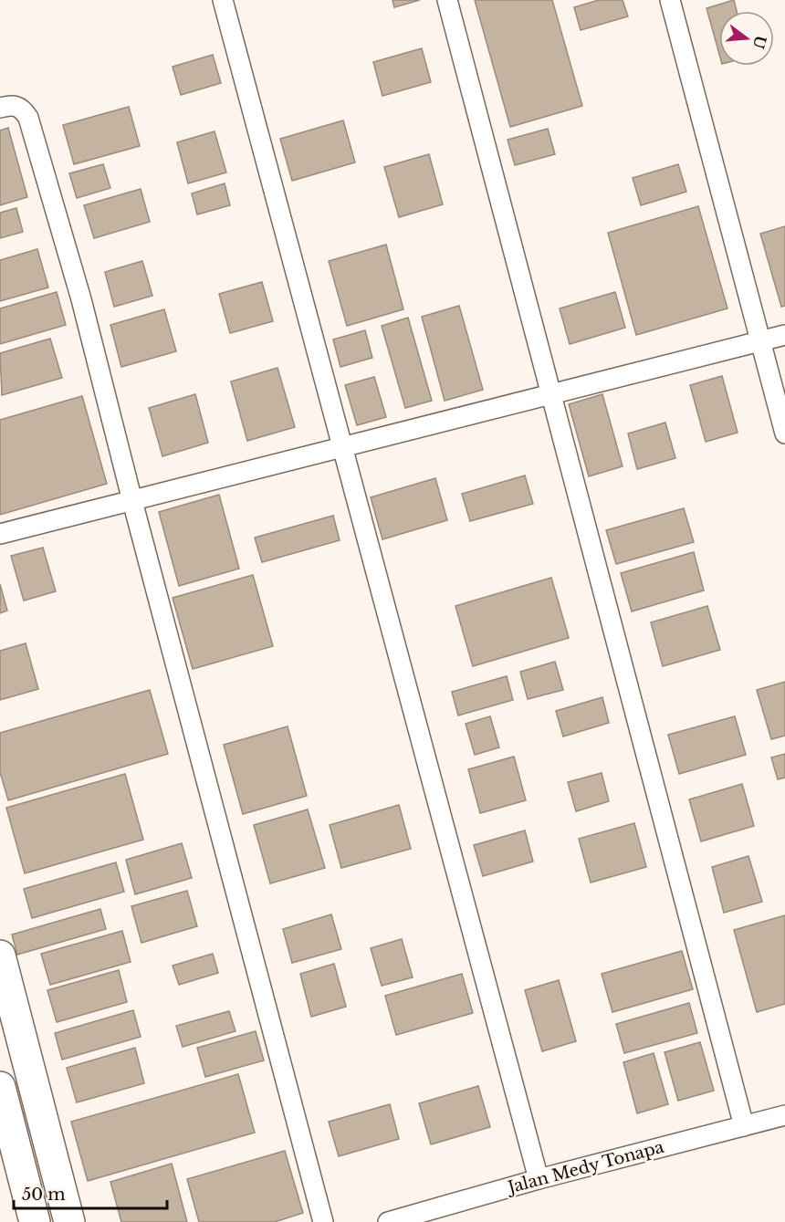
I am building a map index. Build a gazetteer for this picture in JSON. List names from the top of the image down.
{
  "streets": {
    "street": ["Jalan Medy Tonapa"]
  },
  "scale_bar": "50 m",
  "north": "right"
}
